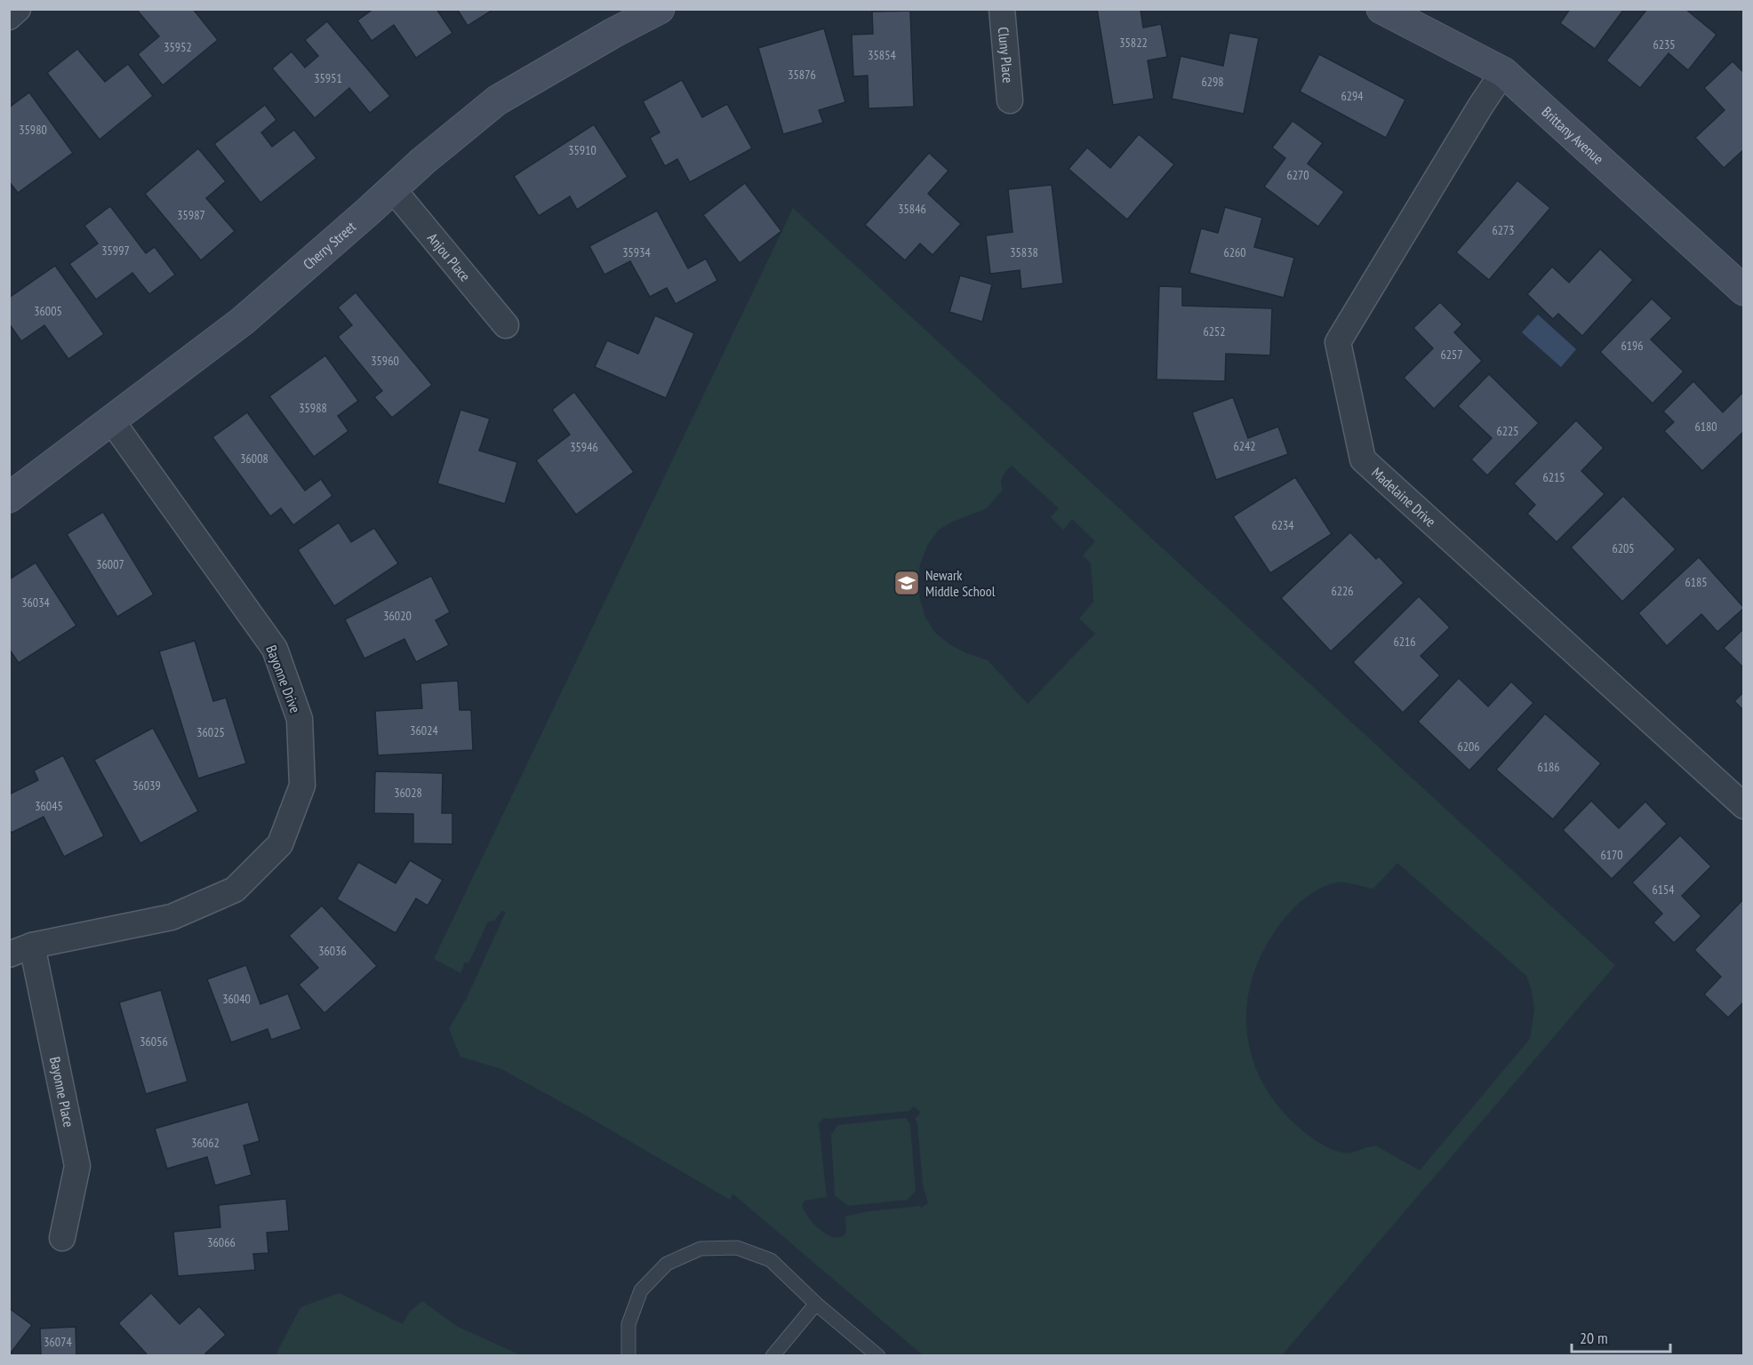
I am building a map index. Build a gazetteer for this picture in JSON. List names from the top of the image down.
{
  "streets": {
    "street": [
      "Cluny Place",
      "Brittany Avenue",
      "Cherry Street",
      "Anjou Place",
      "Madelaine Drive",
      "Bayonne Drive",
      "Bayonne Place"
    ]
  },
  "crossings": [
    ["Brittany Avenue", "Madelaine Drive"],
    ["Cherry Street", "Anjou Place"],
    ["Cherry Street", "Bayonne Drive"],
    ["Bayonne Drive", "Bayonne Place"]
  ],
  "places": {
    "school or university": ["Newark Middle School"]
  },
  "house_numbers": [
    "35822",
    "6235",
    "35952",
    "35854",
    "35876",
    "35951",
    "6298",
    "6294",
    "35980",
    "35910",
    "6270",
    "35846",
    "35987",
    "6273",
    "35997",
    "35934",
    "35838",
    "6260",
    "36005",
    "6252",
    "6196",
    "6257",
    "35960",
    "35988",
    "6180",
    "6225",
    "6242",
    "35946",
    "36008",
    "6215",
    "6234",
    "6205",
    "36007",
    "6185",
    "6226",
    "36034",
    "36020",
    "6216",
    "36024",
    "36025",
    "6206",
    "6186",
    "36039",
    "36028",
    "36045",
    "6170",
    "6154",
    "36036",
    "36040",
    "36056",
    "36062",
    "36066",
    "36074"
  ],
  "scale_bar": "20 m"
}
